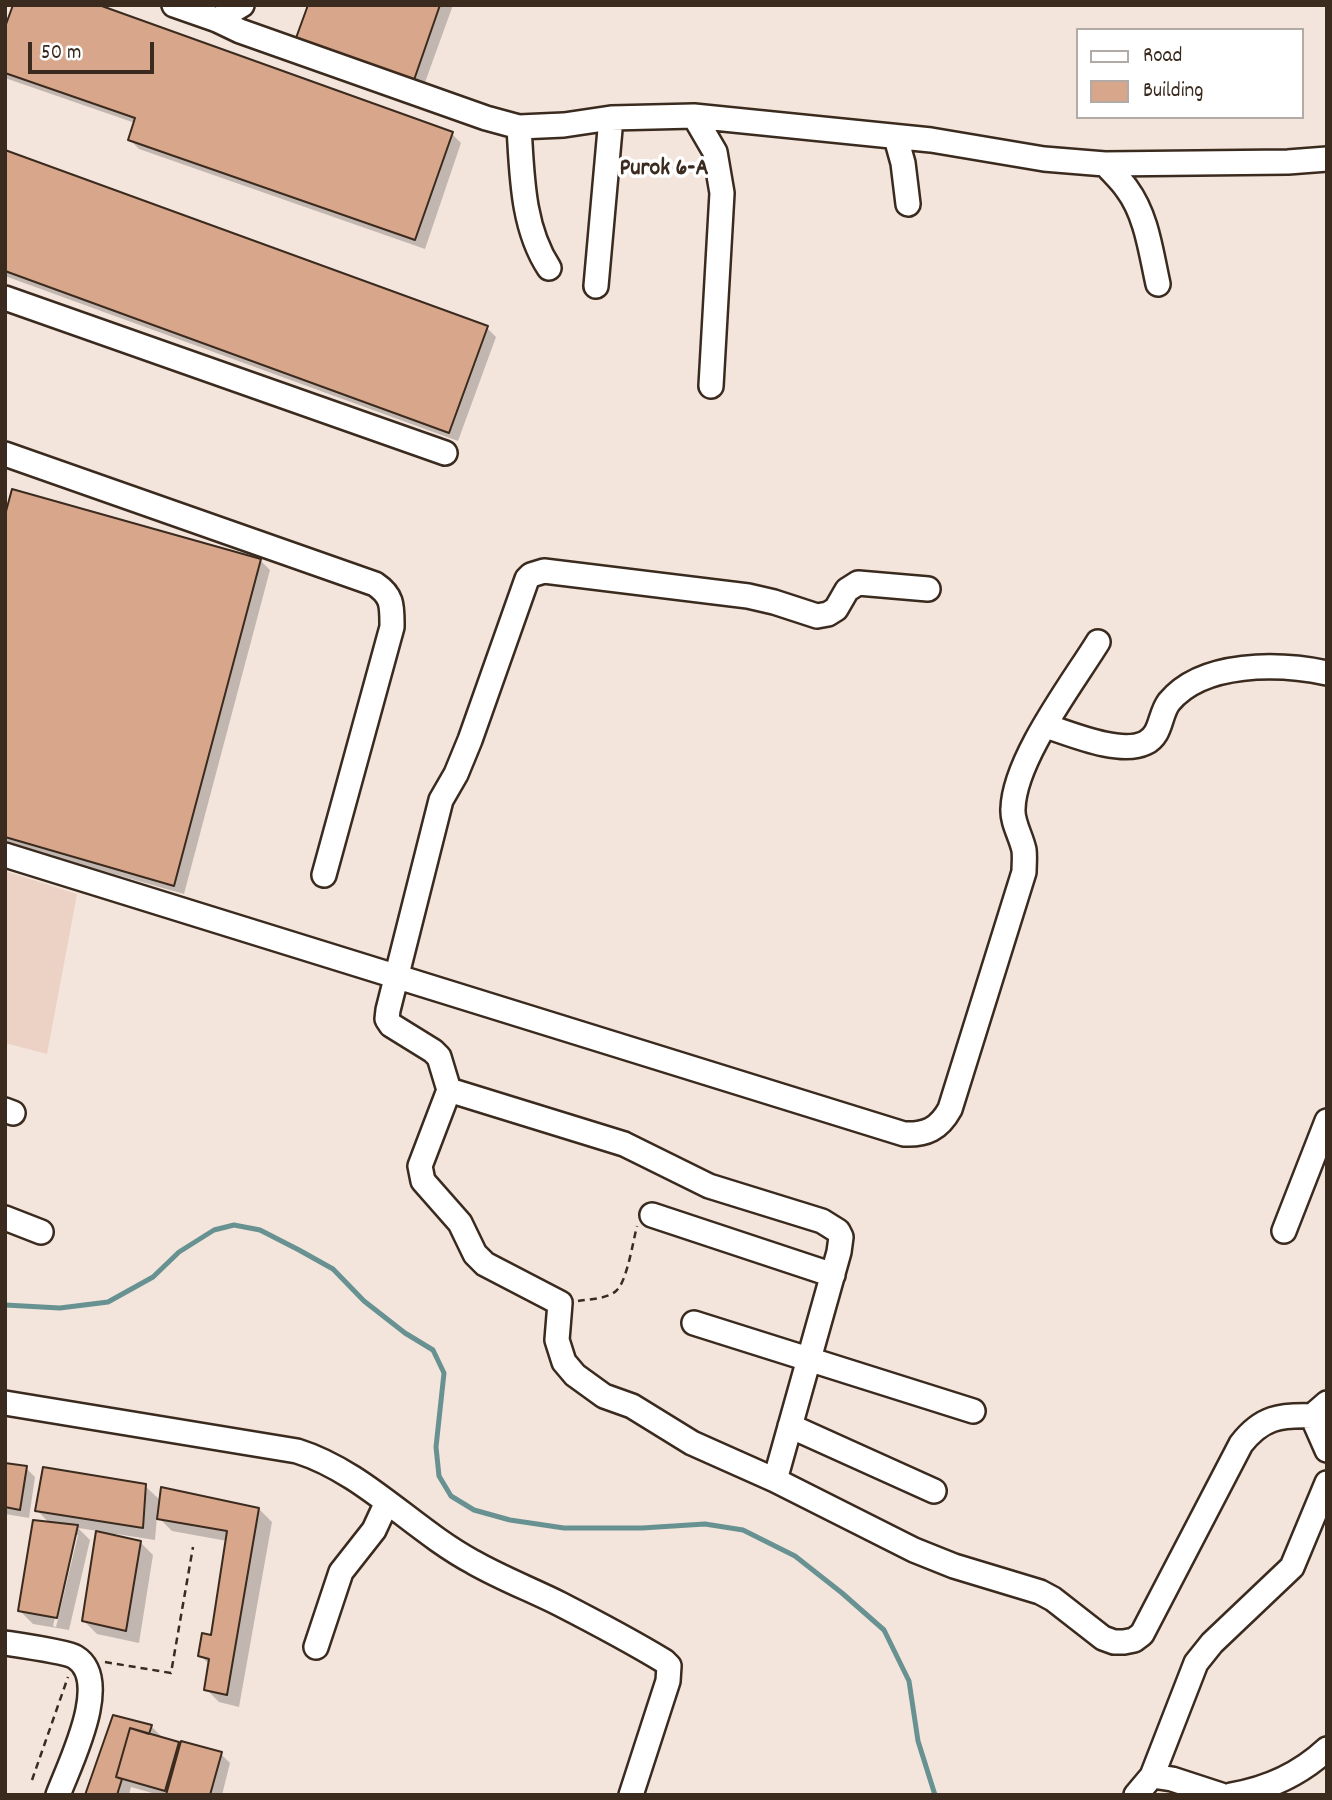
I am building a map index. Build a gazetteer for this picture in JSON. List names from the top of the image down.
{
  "districts": ["Purok 6-A"],
  "legend": ["Road", "Building"],
  "scale_bar": "50 m"
}
